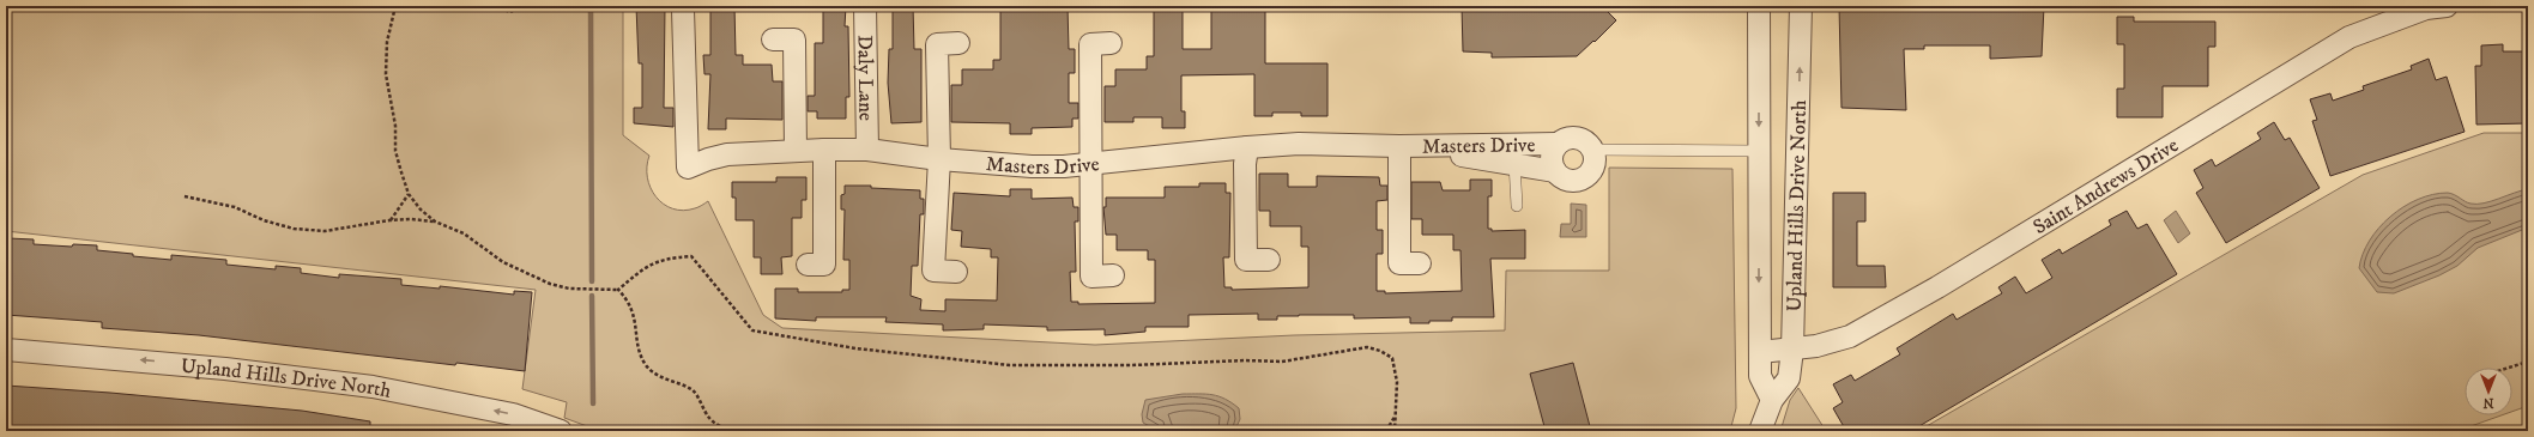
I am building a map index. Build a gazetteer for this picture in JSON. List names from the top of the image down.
{
  "streets": {
    "street": [
      "Daly Lane",
      "Masters Drive",
      "Saint Andrews Drive",
      "Upland Hills Drive North"
    ]
  },
  "crossings": [
    ["Daly Lane", "Masters Drive"],
    ["Saint Andrews Drive", "Upland Hills Drive North"]
  ],
  "north": "bottom"
}
